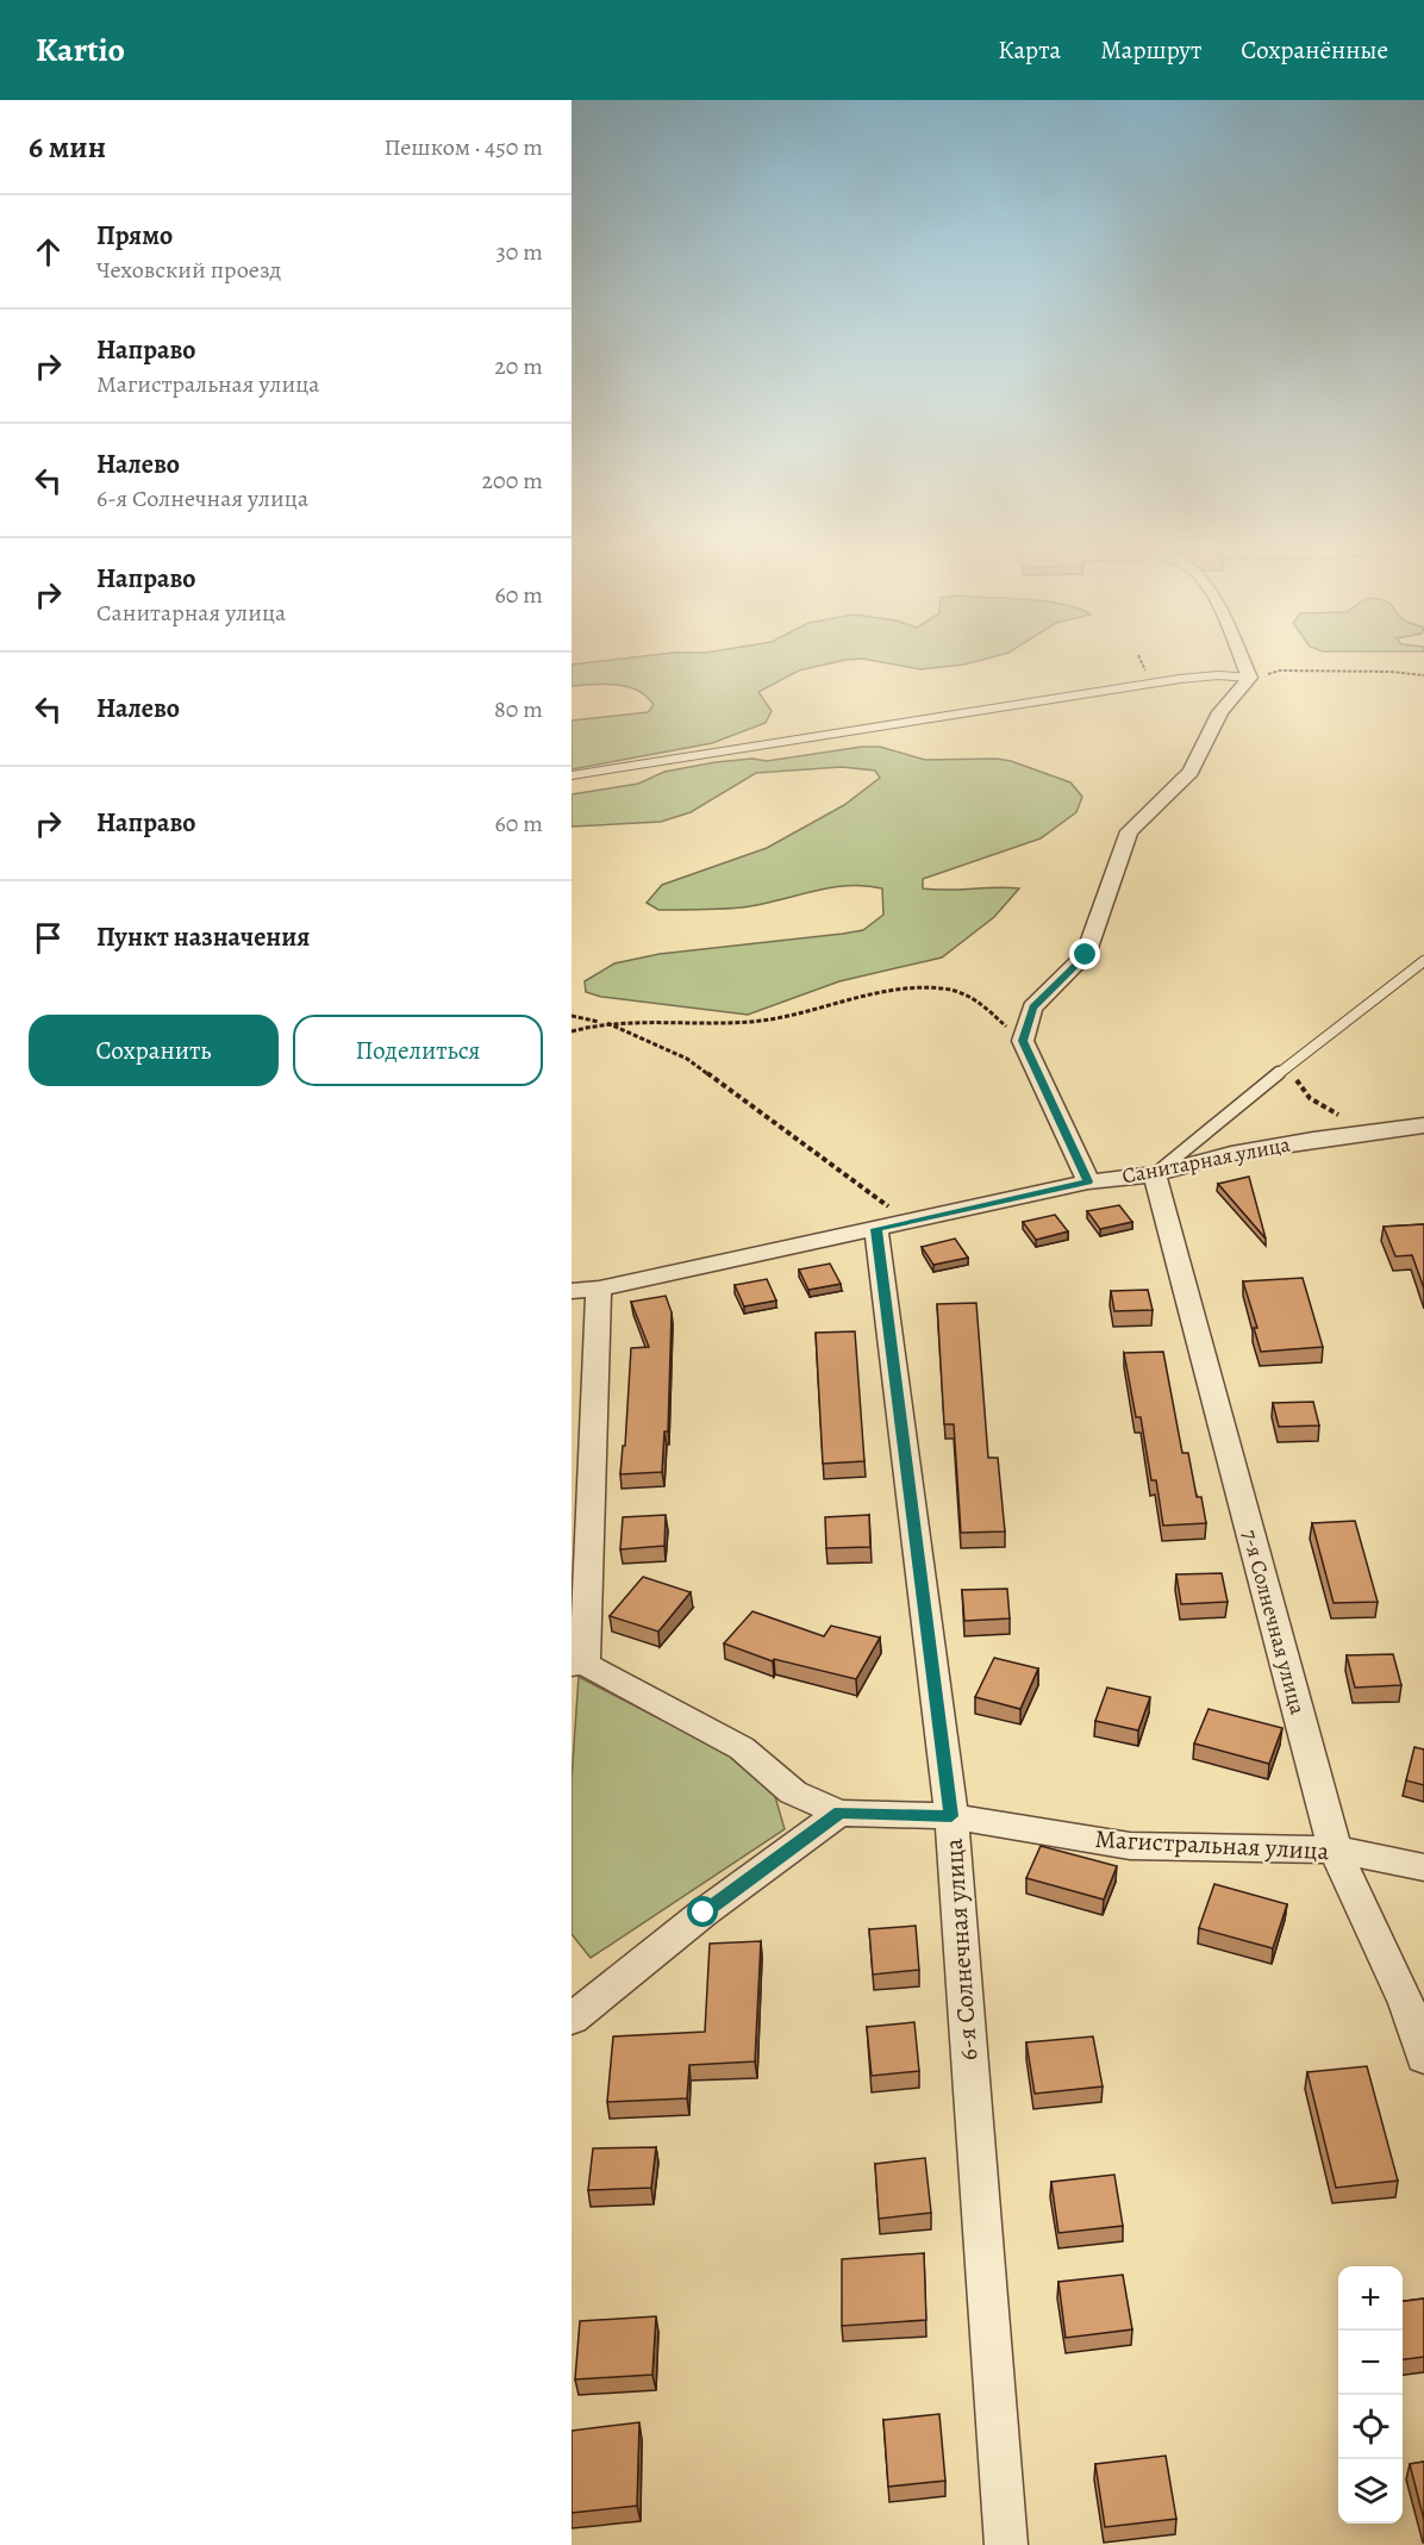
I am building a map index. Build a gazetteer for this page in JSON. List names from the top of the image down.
{
  "streets": {
    "street": [
      "Санитарная улица",
      "7-я Солнечная улица",
      "Магистральная улица",
      "6-я Солнечная улица"
    ]
  },
  "crossings": [
    ["Санитарная улица", "7-я Солнечная улица"],
    ["Санитарная улица", "6-я Солнечная улица"],
    ["7-я Солнечная улица", "Магистральная улица"],
    ["Магистральная улица", "6-я Солнечная улица"]
  ],
  "page": {
    "header": "Kartio",
    "nav": ["Карта", "Маршрут", "Сохранённые"],
    "heading": ["6 мин", "Пешком · 450 m"],
    "list": [
      ["Прямо", "Чеховский проезд", "30 m"],
      ["Направо", "Магистральная улица", "20 m"],
      ["Налево", "6-я Солнечная улица", "200 m"],
      ["Направо", "Санитарная улица", "60 m"],
      ["Налево", "80 m"],
      ["Направо", "60 m"],
      "Пункт назначения"
    ],
    "buttons": ["Сохранить", "Поделиться"],
    "map_buttons": ["+", "−"]
  }
}
